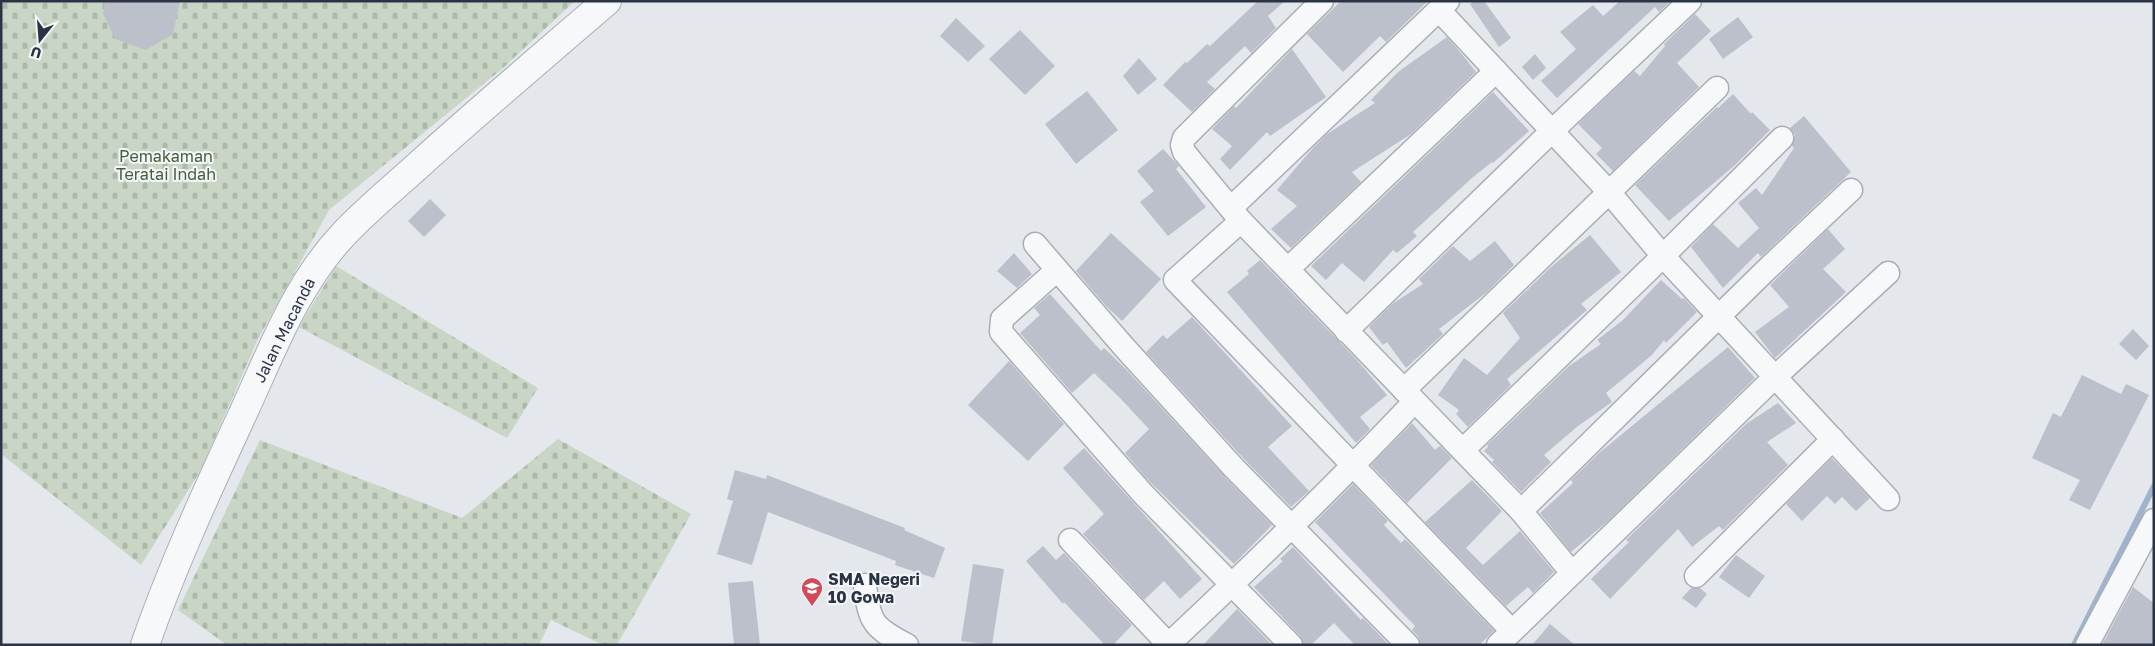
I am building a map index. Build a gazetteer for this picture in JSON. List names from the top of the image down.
{
  "streets": {
    "street": ["Jalan Macanda"]
  },
  "parks": ["Pemakaman Teratai Indah"],
  "places": {
    "school or university": ["SMA Negeri 10 Gowa"]
  },
  "north": "bottom"
}
